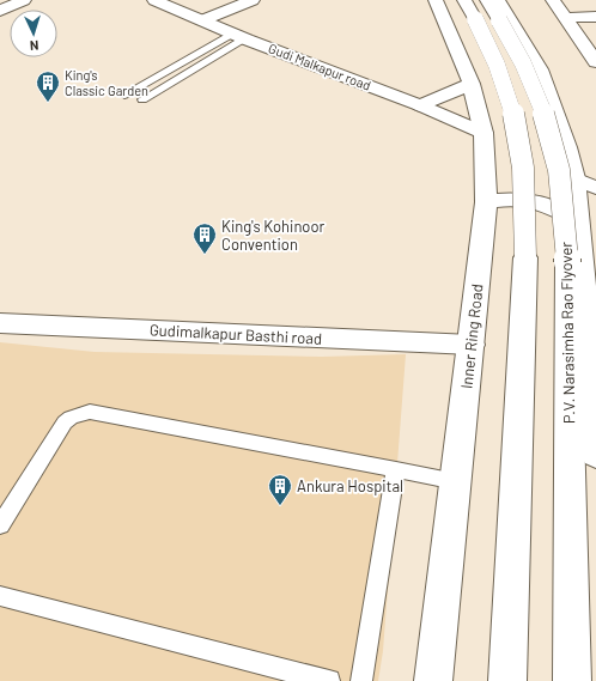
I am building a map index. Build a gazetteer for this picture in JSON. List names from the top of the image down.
{
  "streets": {
    "main road": [
      "Gudi Malkapur road",
      "P.V. Narasimha Rao Flyover",
      "Gudimalkapur Basthi road",
      "Inner Ring Road"
    ]
  },
  "crossings": [
    ["Gudi Malkapur road", "Inner Ring Road"],
    ["Gudimalkapur Basthi road", "Inner Ring Road"]
  ],
  "places": {
    "building": ["King's Classic Garden", "King's Kohinoor Convention", "Ankura Hospital"]
  },
  "north": "bottom"
}
